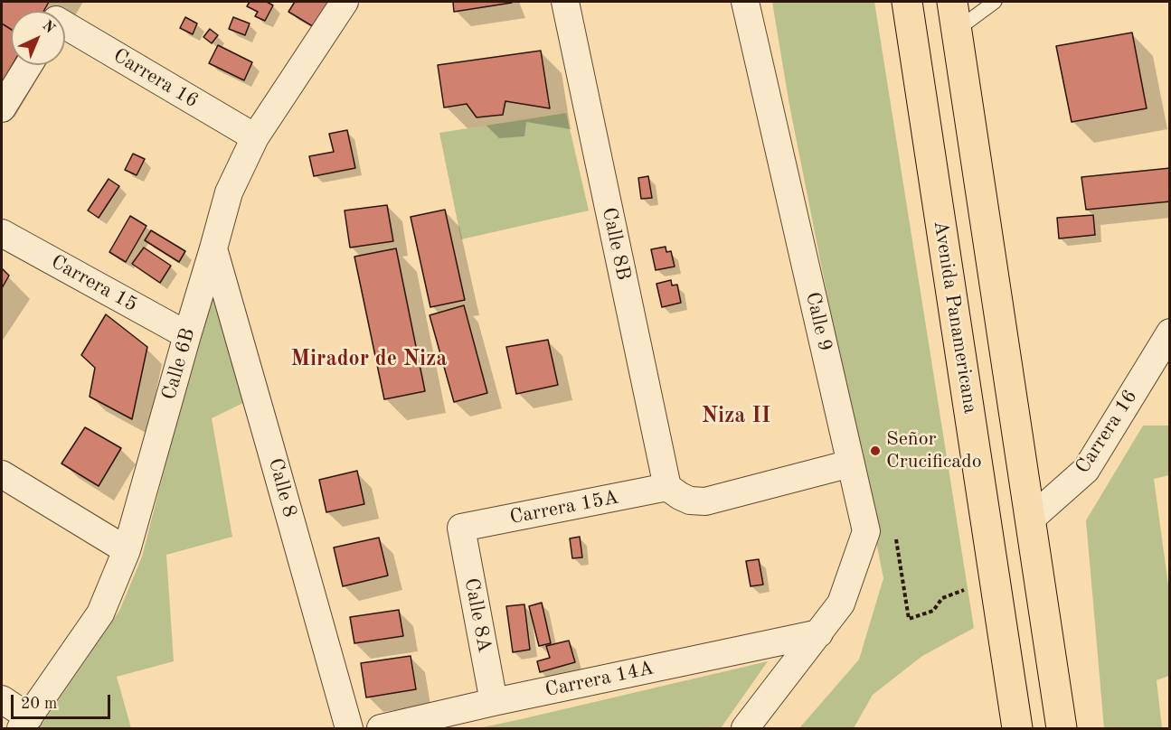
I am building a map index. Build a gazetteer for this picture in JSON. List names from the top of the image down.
{
  "streets": {
    "main road": ["Avenida Panamericana"],
    "street": [
      "Carrera 16",
      "Calle 8B",
      "Carrera 15",
      "Calle 9",
      "Calle 6B",
      "Calle 8",
      "Carrera 15A",
      "Calle 8A",
      "Carrera 14A"
    ]
  },
  "crossings": [
    ["Carrera 16", "Calle 6B"],
    ["Calle 8B", "Carrera 15A"],
    ["Carrera 15", "Calle 6B"],
    ["Calle 9", "Carrera 14A"],
    ["Calle 6B", "Calle 8"],
    ["Carrera 15A", "Calle 8A"],
    ["Calle 8A", "Carrera 14A"]
  ],
  "districts": ["Mirador de Niza", "Niza II"],
  "places": ["Señor Crucificado"],
  "scale_bar": "20 m",
  "north": "top right"
}
